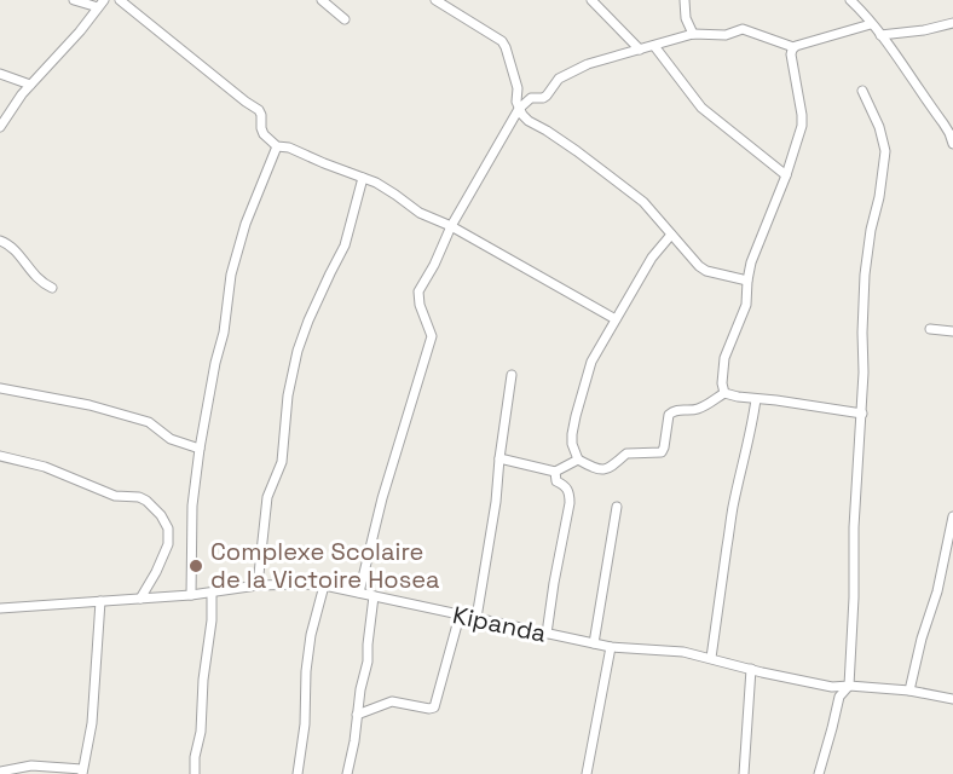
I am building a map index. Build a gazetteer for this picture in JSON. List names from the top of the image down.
{
  "streets": {
    "street": ["Kipanda"]
  },
  "places": ["Complexe Scolaire de la Victoire Hosea"]
}
